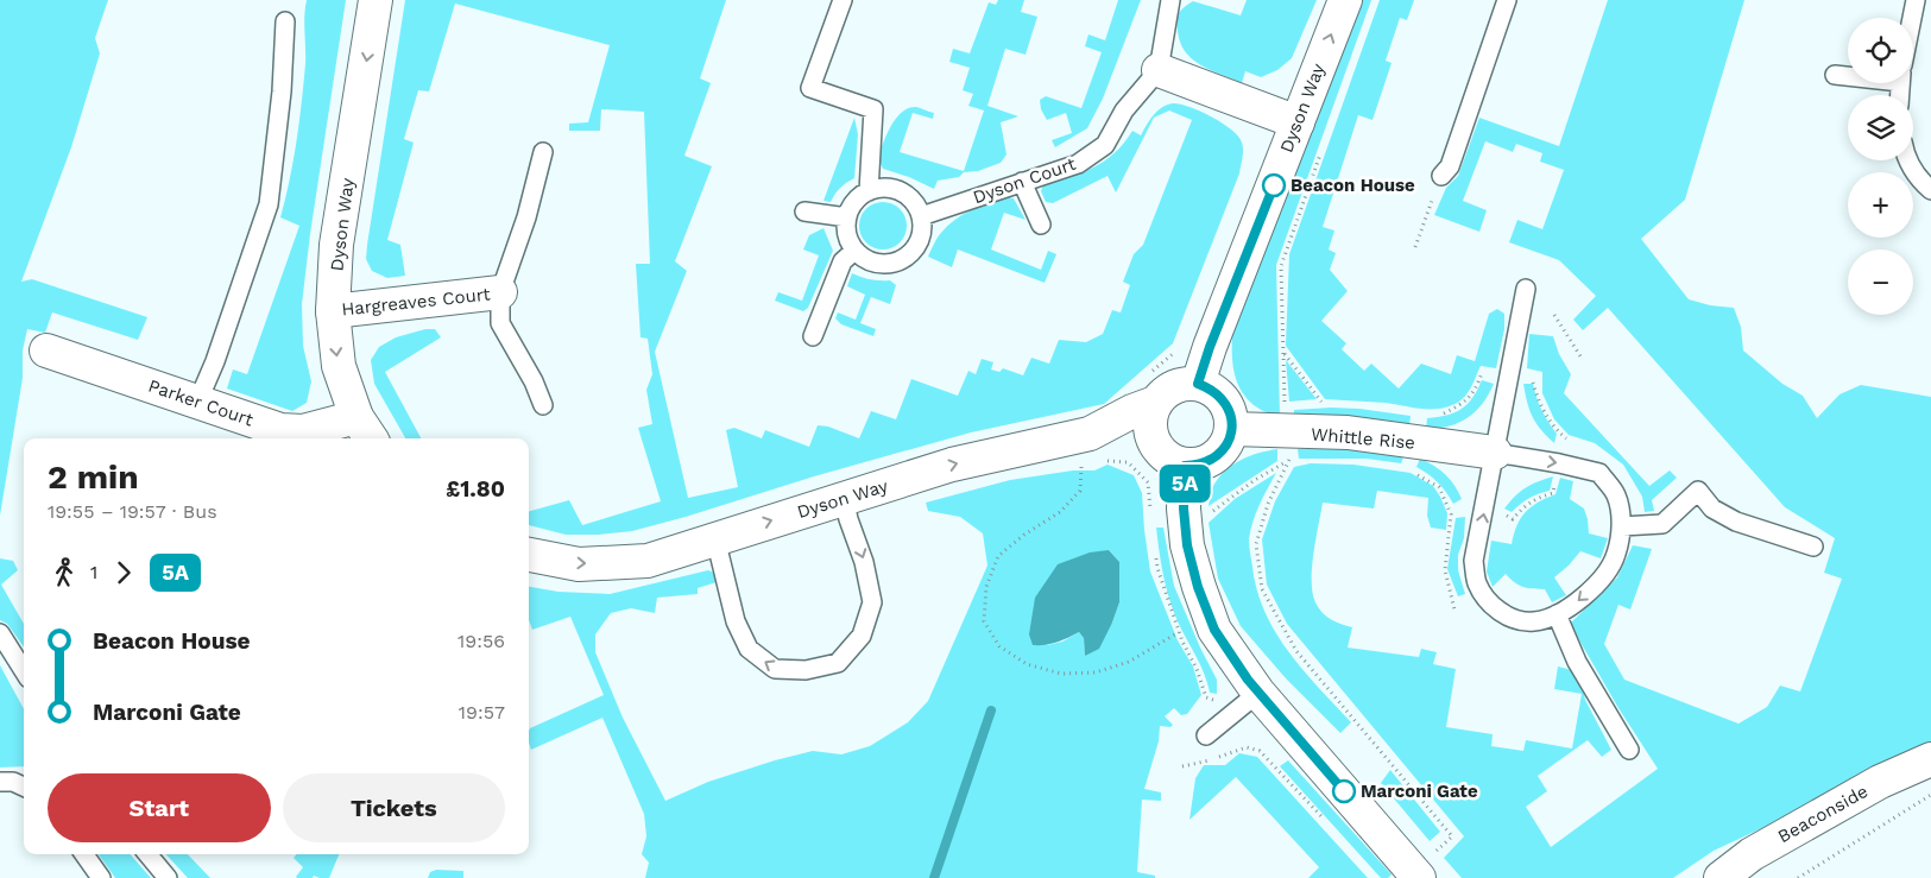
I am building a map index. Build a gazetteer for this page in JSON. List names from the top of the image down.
{
  "streets": {
    "main road": [
      "Dyson Way",
      "Hargreaves Court",
      "Parker Court",
      "Whittle Rise",
      "Beaconside"
    ],
    "lane": ["Dyson Court"]
  },
  "crossings": [
    ["Dyson Way", "Hargreaves Court"],
    ["Dyson Way", "Parker Court"],
    ["Dyson Way", "Whittle Rise"]
  ],
  "places": ["Beacon House", "Marconi Gate"],
  "lines": ["bus line 5A"],
  "page": {
    "on_map": "5A",
    "map_buttons": ["+", "−"],
    "heading": ["2 min", "19:55 – 19:57 · Bus", "£1.80"],
    "legs": ["1", "5A"],
    "list": [
      {
        "name": "Beacon House",
        "value": "19:56"
      },
      {
        "name": "Marconi Gate",
        "value": "19:57"
      }
    ],
    "buttons": ["Start", "Tickets"]
  }
}
